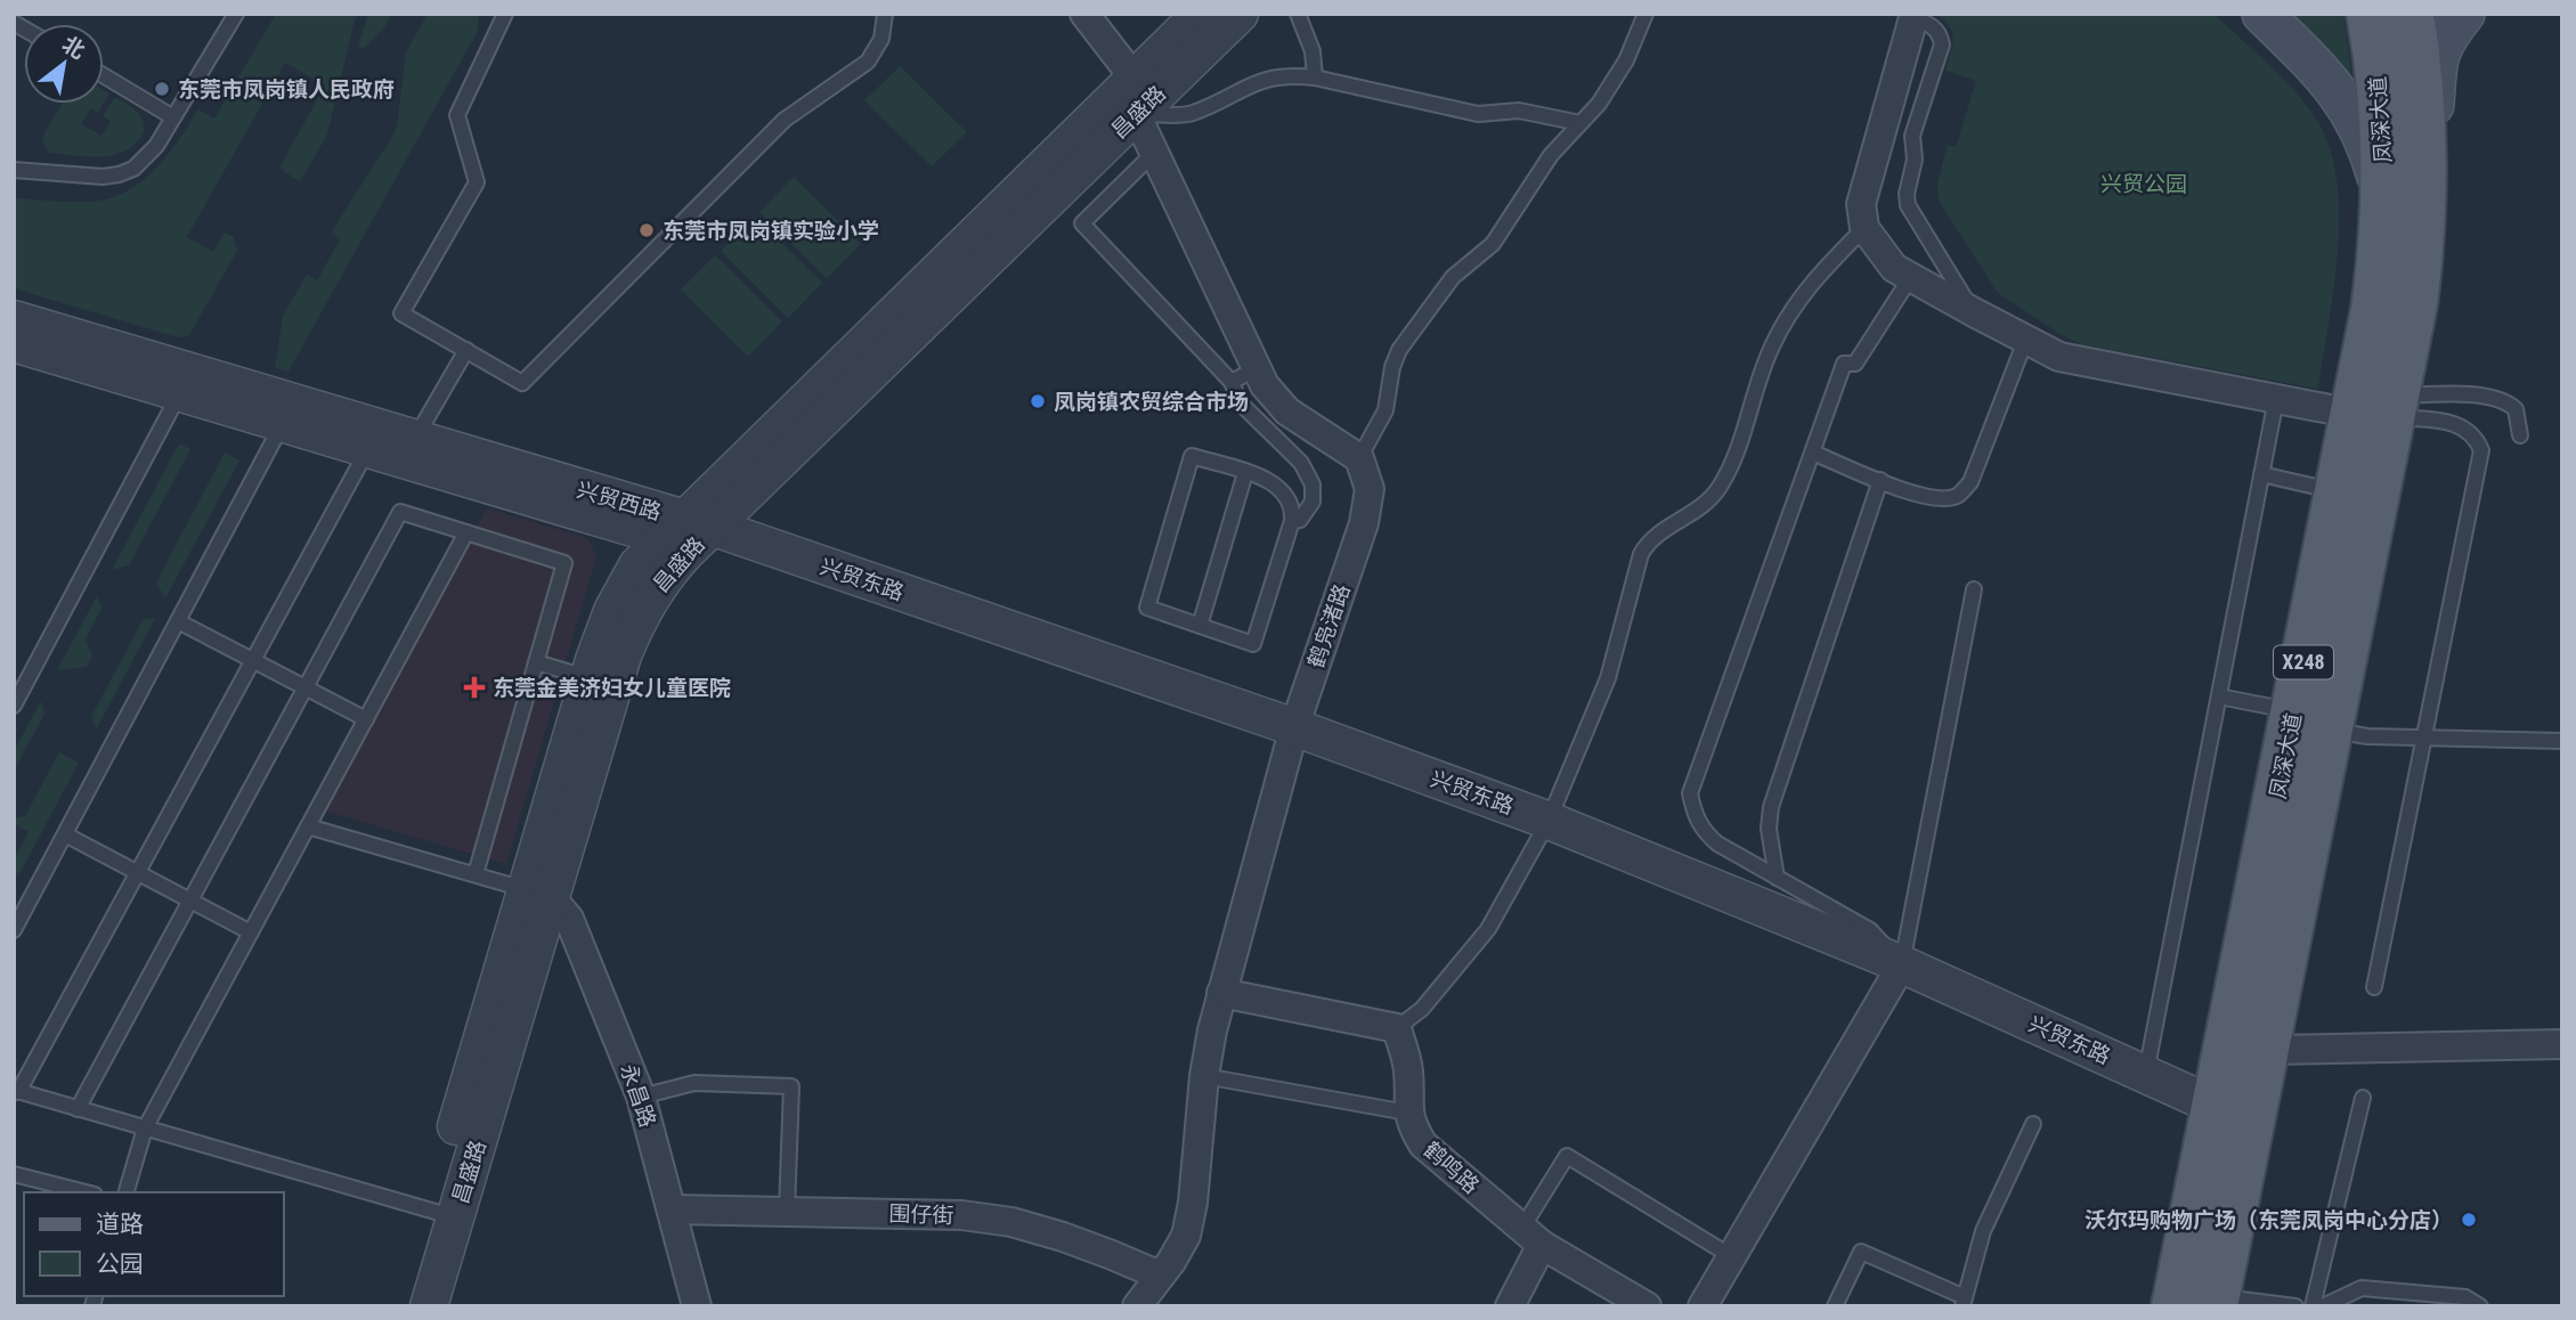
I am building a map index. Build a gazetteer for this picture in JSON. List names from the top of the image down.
{
  "streets": {
    "main road": ["凤深大道", "X248"],
    "street": [
      "昌盛路",
      "兴贸西路",
      "兴贸东路",
      "鹤凫渚路",
      "永昌路",
      "鹤鸣路",
      "围仔街"
    ]
  },
  "crossings": [
    ["昌盛路", "兴贸西路"],
    ["昌盛路", "兴贸东路"],
    ["昌盛路", "永昌路"],
    ["凤深大道", "兴贸东路"],
    ["兴贸西路", "兴贸东路"],
    ["兴贸东路", "鹤凫渚路"],
    ["鹤凫渚路", "围仔街"],
    ["永昌路", "围仔街"]
  ],
  "parks": ["兴贸公园"],
  "places": {
    "other": [
      "东莞市凤岗镇人民政府",
      "东莞市凤岗镇实验小学",
      "凤岗镇农贸综合市场",
      "沃尔玛购物广场（东莞凤岗中心分店）"
    ],
    "health": ["东莞金美济妇女儿童医院"]
  },
  "legend": ["道路", "公园"],
  "north": "top right"
}
